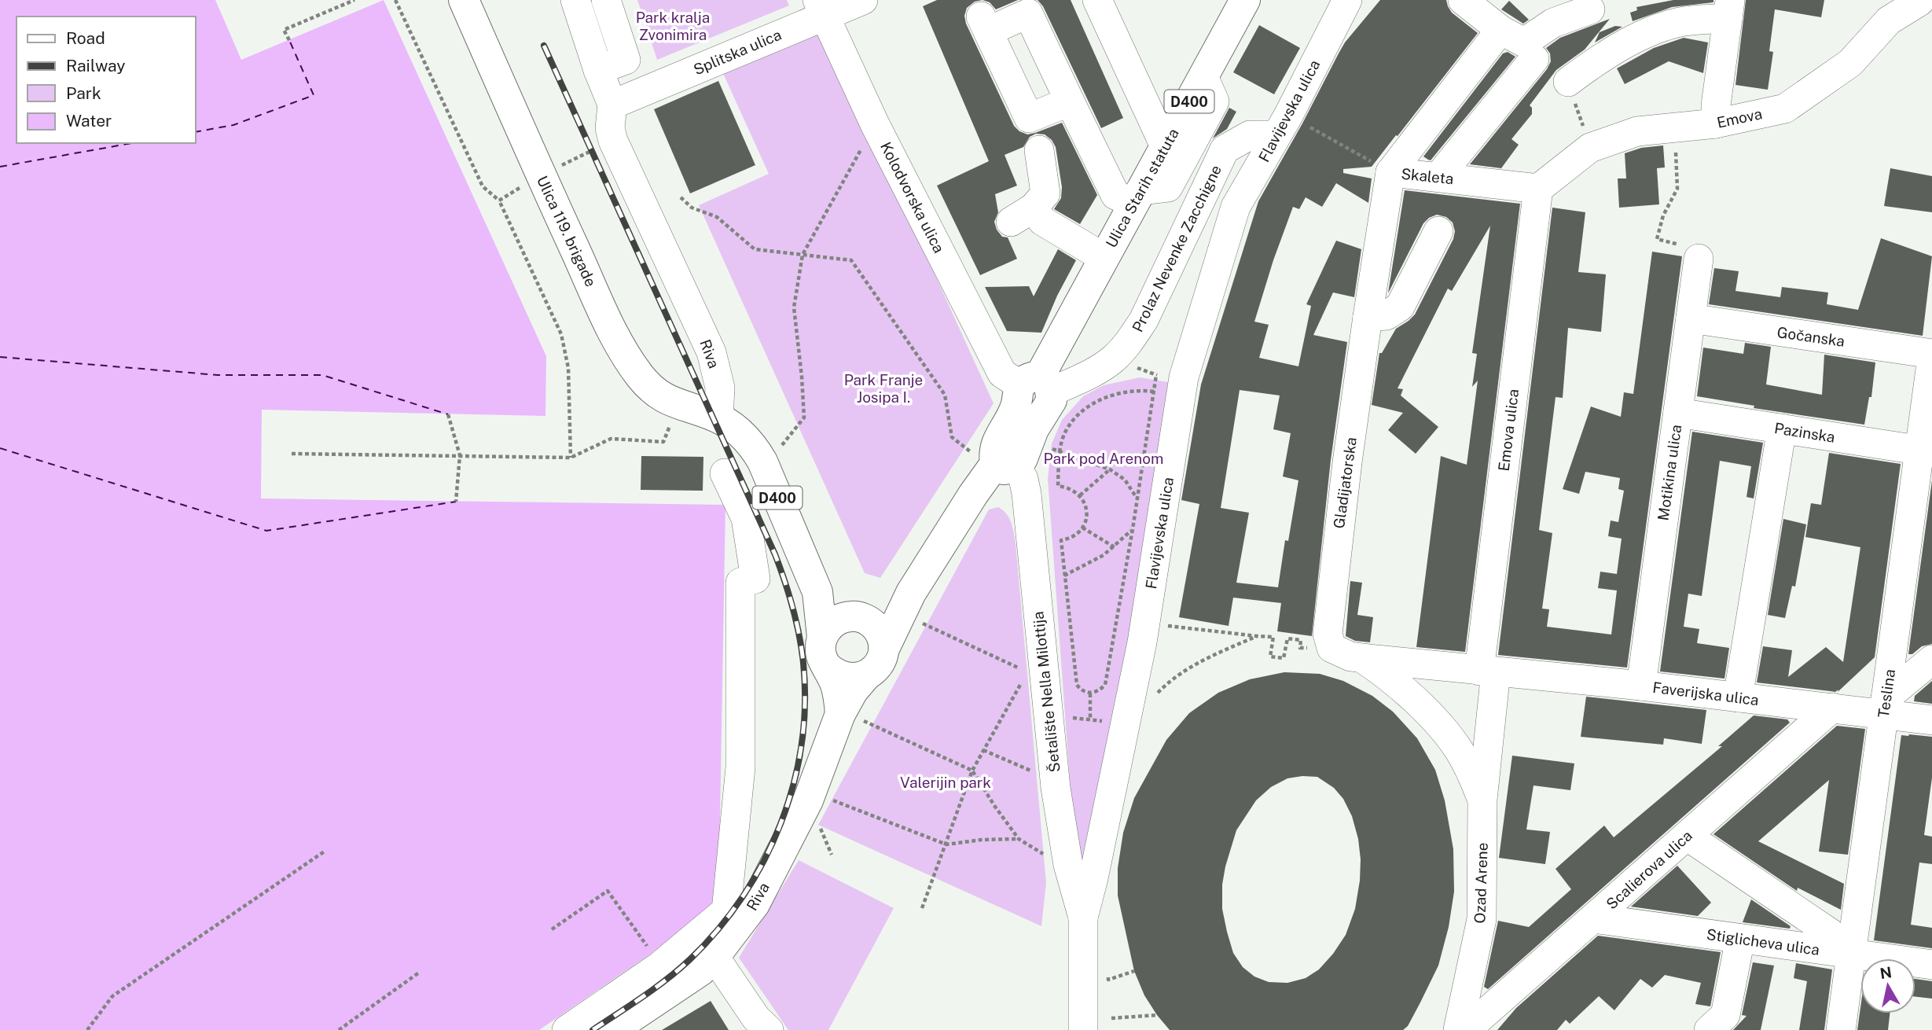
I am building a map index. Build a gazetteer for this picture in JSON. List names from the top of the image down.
{
  "streets": {
    "main road": [
      "D400",
      "Ulica Starih statuta",
      "Ulica 119. brigade",
      "Riva"
    ],
    "street": [
      "Splitska ulica",
      "Flavijevska ulica",
      "Emova",
      "Skaleta",
      "Kolodvorska ulica",
      "Prolaz Nevenke Zacchigne",
      "Gočanska",
      "Emova ulica",
      "Pazinska",
      "Motikina ulica",
      "Gladijatorska",
      "Šetalište Nella Milottija",
      "Faverijska ulica",
      "Teslina",
      "Scalierova ulica",
      "Ozad Arene",
      "Stiglicheva ulica"
    ]
  },
  "crossings": [
    ["Splitska ulica", "Kolodvorska ulica"],
    ["Splitska ulica", "Riva"],
    ["D400", "Ulica Starih statuta"],
    ["D400", "Ulica 119. brigade"],
    ["D400", "Riva"],
    ["Flavijevska ulica", "Prolaz Nevenke Zacchigne"],
    ["Flavijevska ulica", "Šetalište Nella Milottija"],
    ["Emova", "Skaleta"],
    ["Emova", "Emova ulica"],
    ["Skaleta", "Emova ulica"],
    ["Skaleta", "Gladijatorska"],
    ["Ulica Starih statuta", "Kolodvorska ulica"],
    ["Ulica Starih statuta", "Prolaz Nevenke Zacchigne"],
    ["Ulica Starih statuta", "Riva"],
    ["Ulica Starih statuta", "Šetalište Nella Milottija"],
    ["Kolodvorska ulica", "Prolaz Nevenke Zacchigne"],
    ["Ulica 119. brigade", "Riva"],
    ["Gočanska", "Motikina ulica"],
    ["Gočanska", "Teslina"],
    ["Emova ulica", "Faverijska ulica"],
    ["Emova ulica", "Ozad Arene"],
    ["Pazinska", "Motikina ulica"],
    ["Pazinska", "Teslina"],
    ["Motikina ulica", "Faverijska ulica"],
    ["Gladijatorska", "Ozad Arene"],
    ["Faverijska ulica", "Teslina"],
    ["Faverijska ulica", "Scalierova ulica"],
    ["Faverijska ulica", "Ozad Arene"],
    ["Teslina", "Stiglicheva ulica"],
    ["Scalierova ulica", "Stiglicheva ulica"]
  ],
  "parks": [
    "Park kralja Zvonimira",
    "Park Franje Josipa I.",
    "Park pod Arenom",
    "Valerijin park"
  ],
  "legend": [
    "Road",
    "Railway",
    "Park",
    "Water"
  ],
  "north": "top"
}
